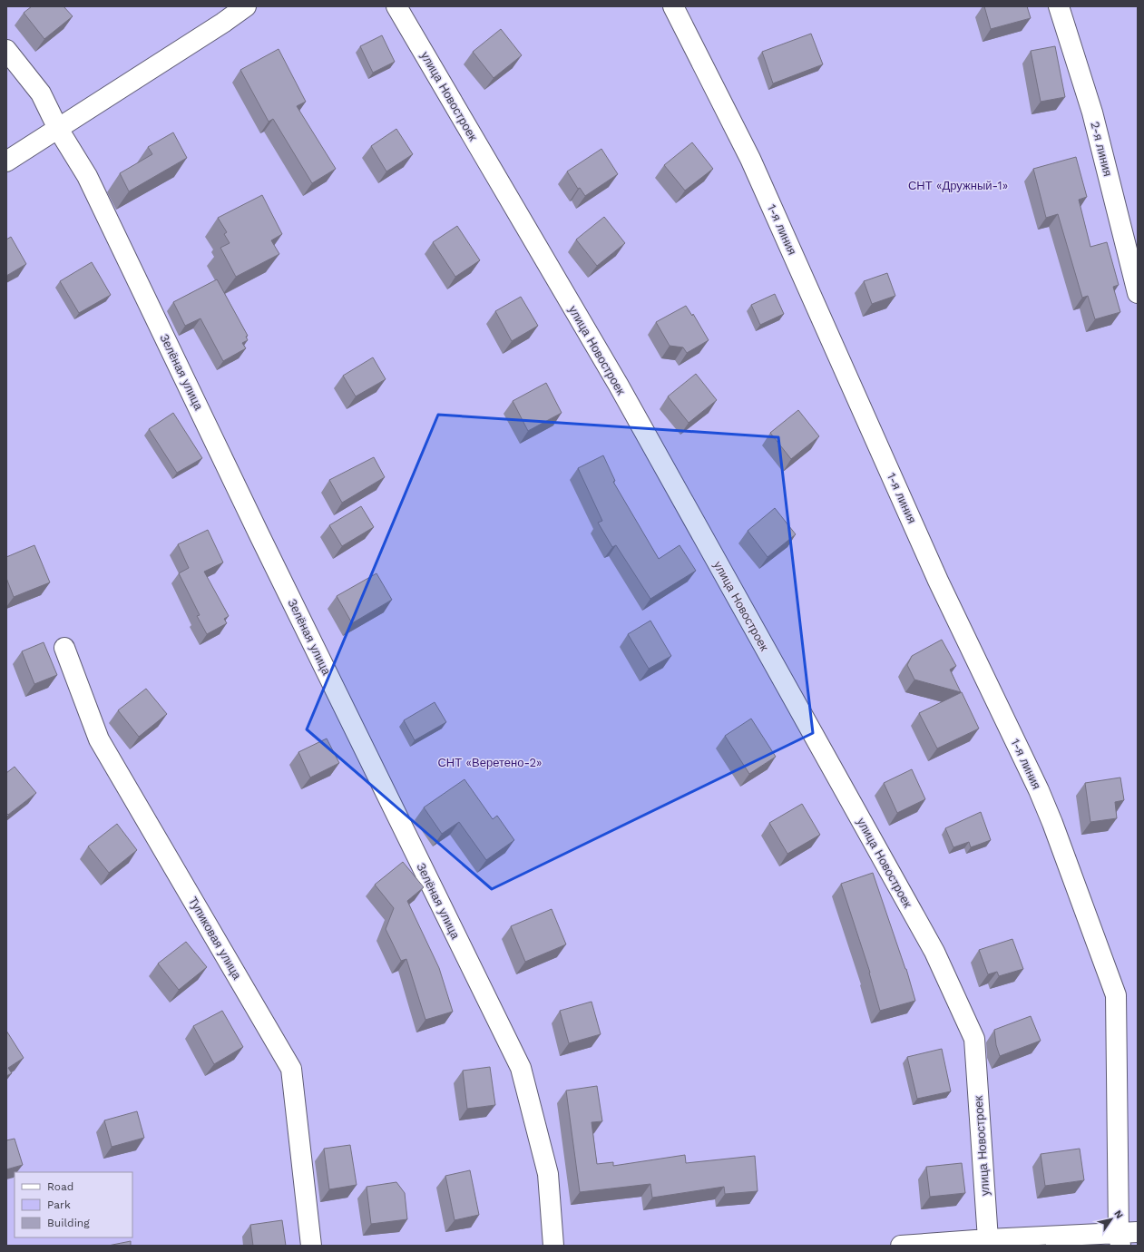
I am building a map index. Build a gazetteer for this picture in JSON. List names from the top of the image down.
{
  "streets": {
    "street": [
      "улица Новостроек",
      "2-я линия",
      "1-я линия",
      "Зелёная улица",
      "Тупиковая улица"
    ]
  },
  "parks": ["СНТ «Дружный-1»", "СНТ «Веретено-2»"],
  "legend": ["Road", "Park", "Building"],
  "north": "top right"
}
